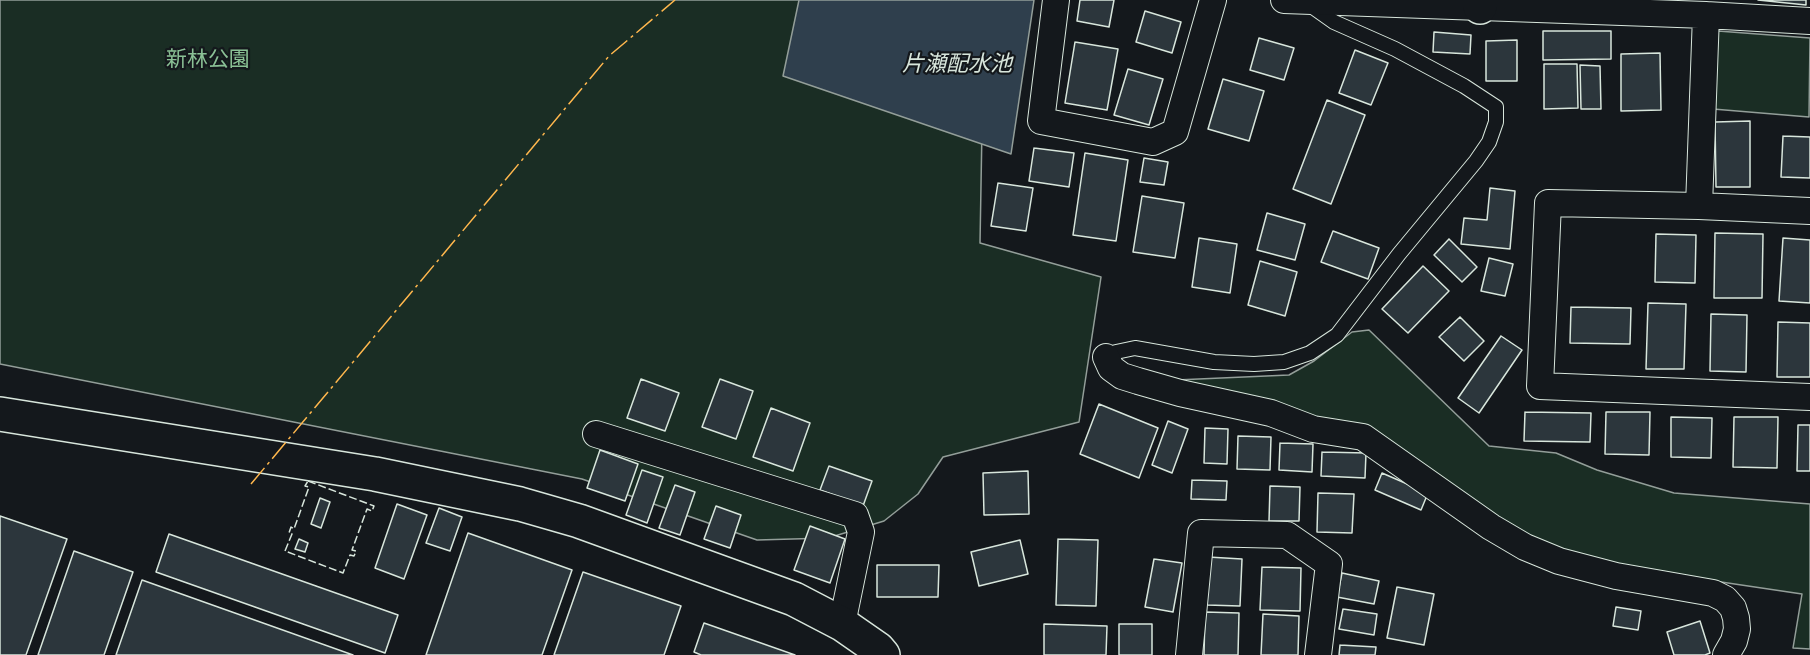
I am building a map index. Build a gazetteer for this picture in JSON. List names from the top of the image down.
{
  "water": ["片瀬配水池"],
  "parks": ["新林公園"]
}
